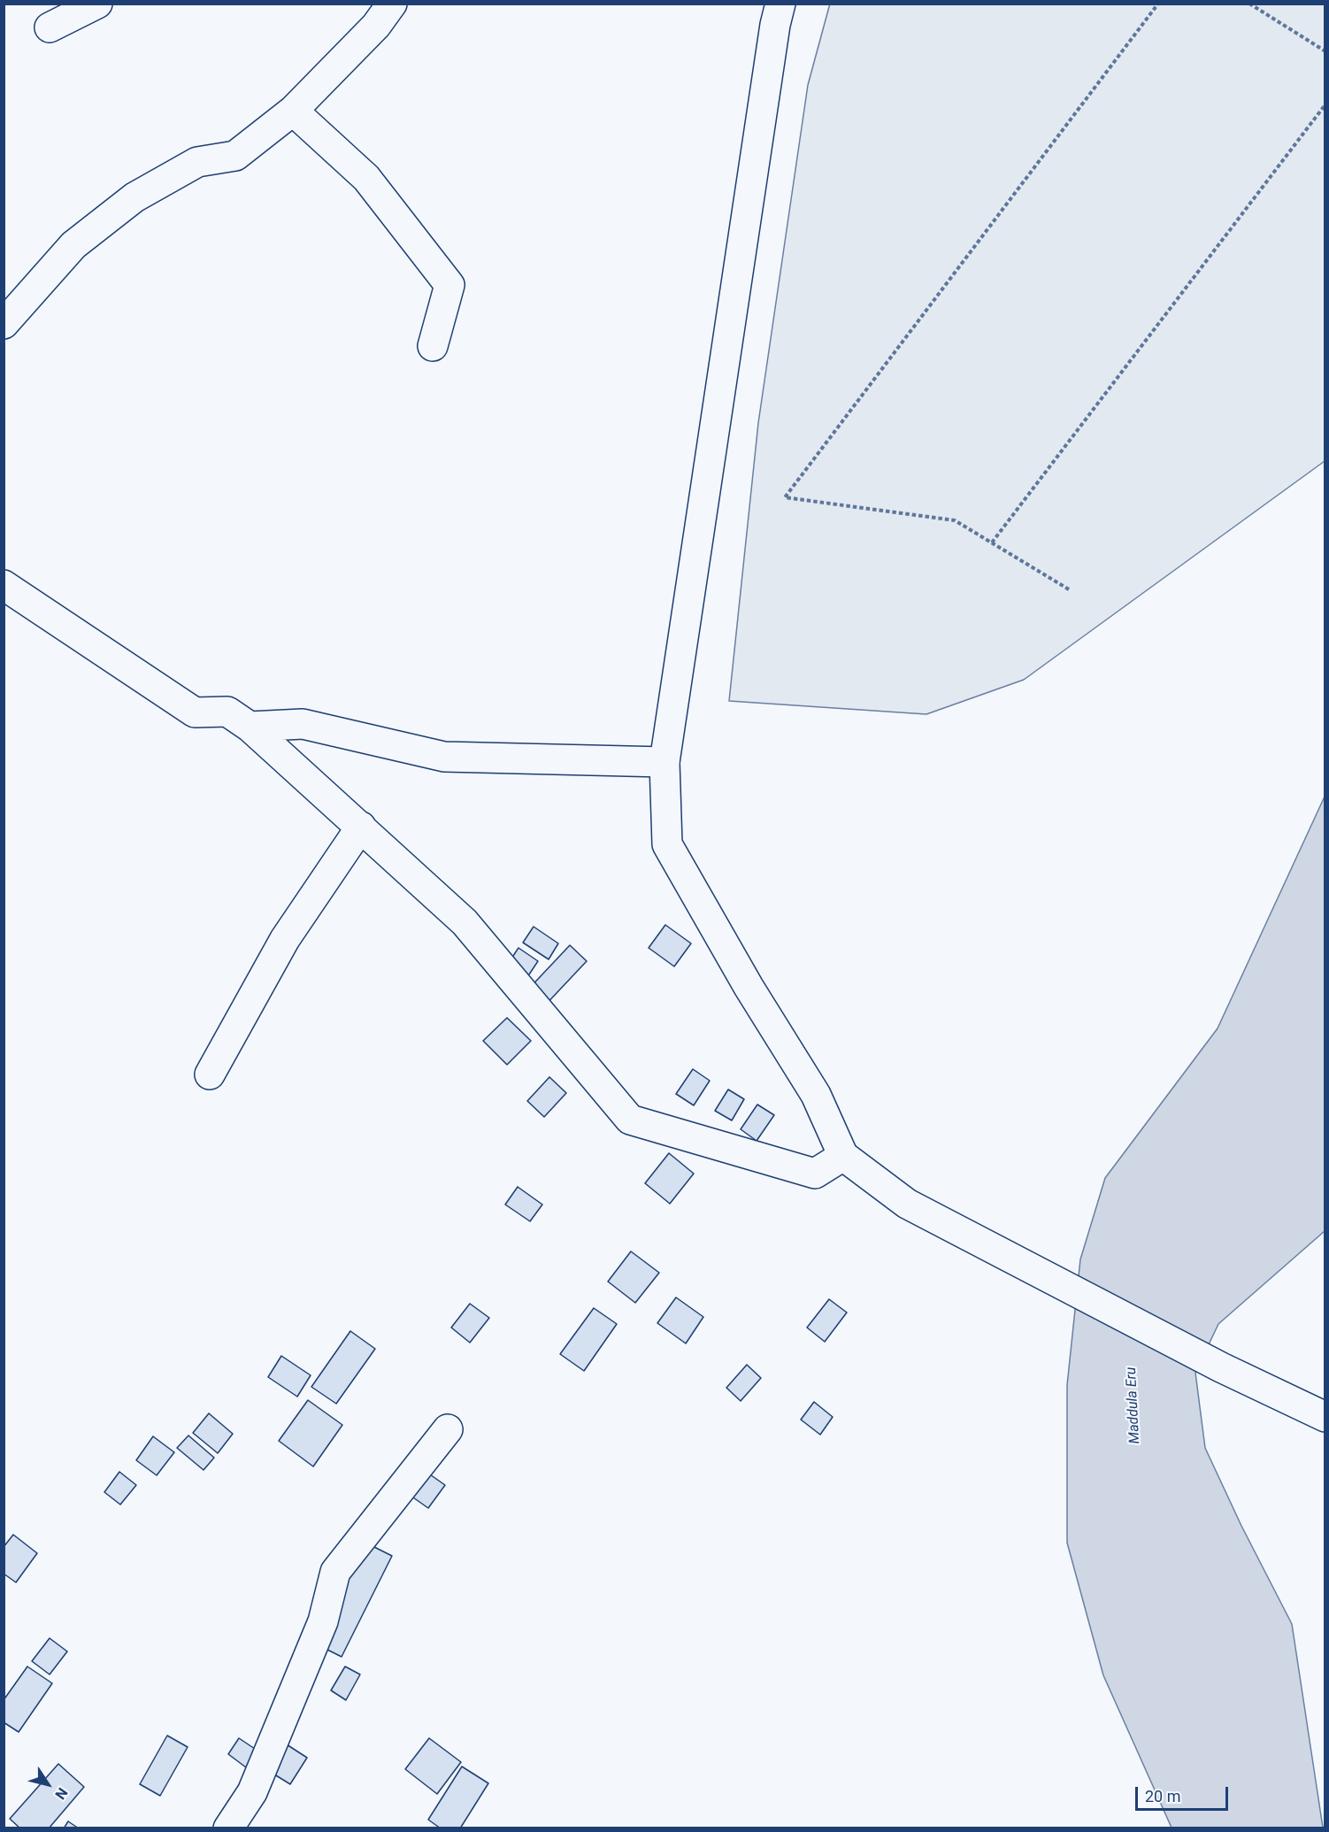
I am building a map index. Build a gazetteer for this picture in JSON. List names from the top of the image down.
{
  "water": ["Maddula Eru"],
  "scale_bar": "20 m",
  "north": "bottom right"
}
